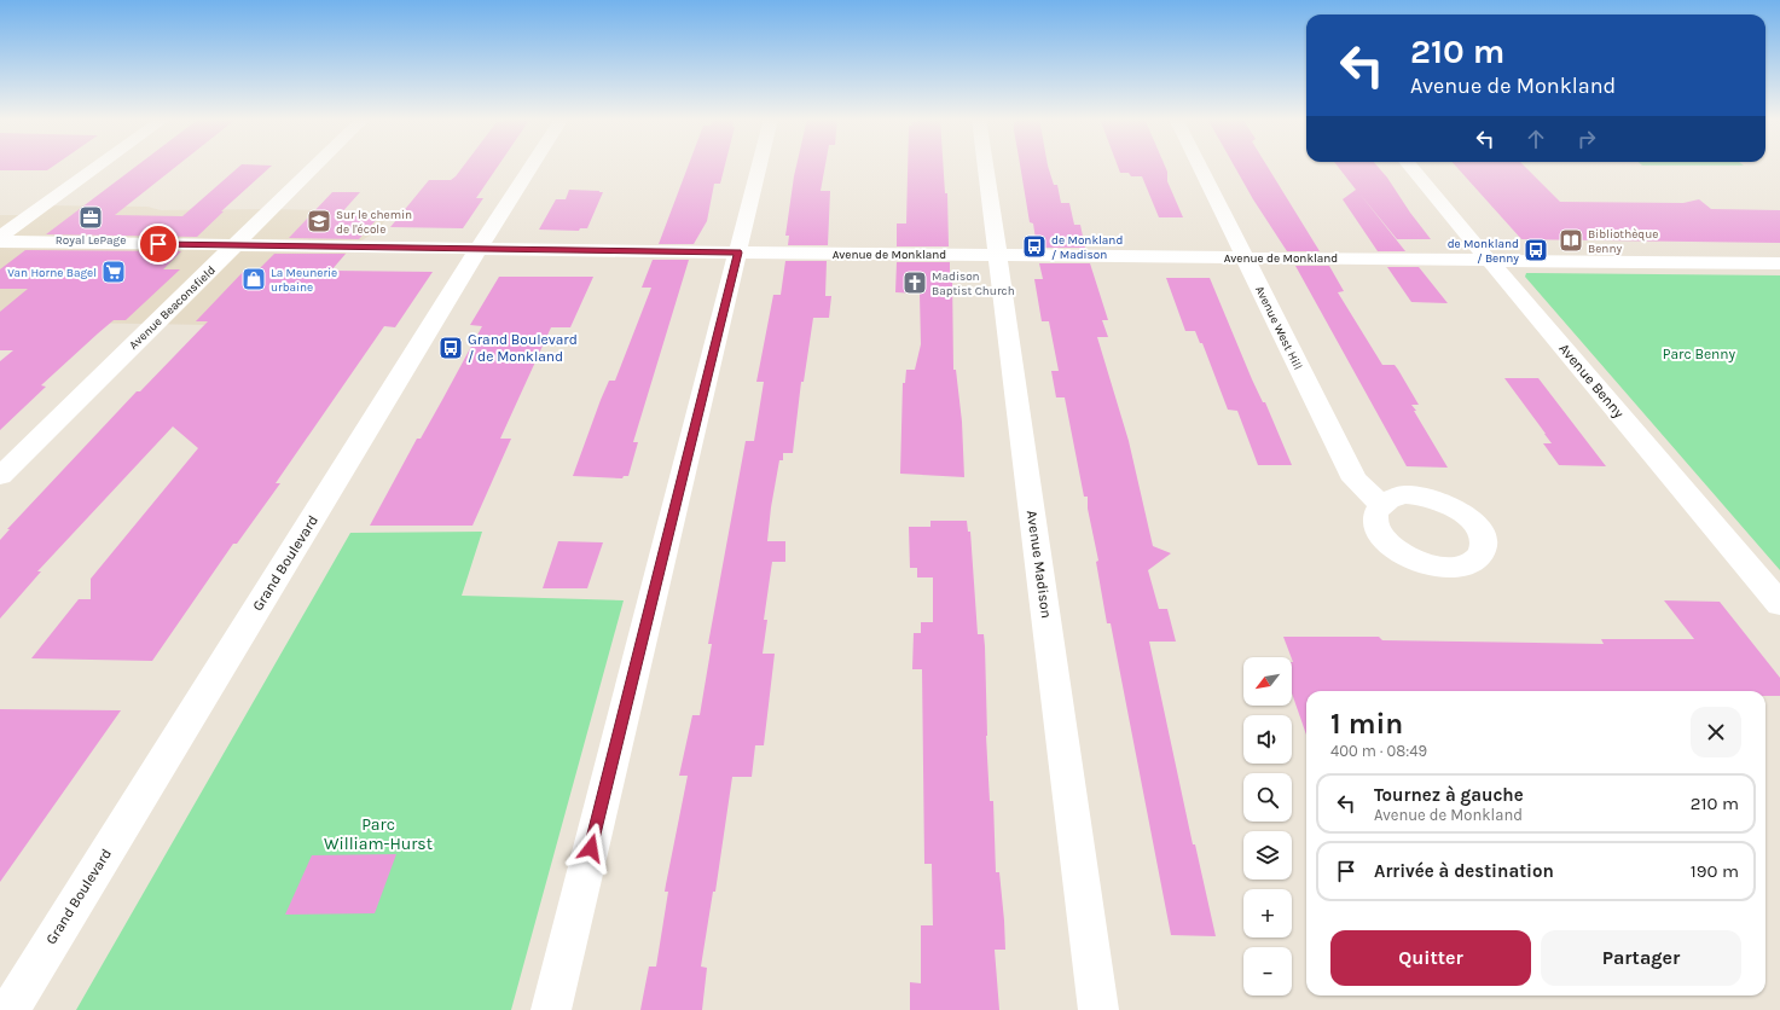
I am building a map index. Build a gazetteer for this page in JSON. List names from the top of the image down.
{
  "streets": {
    "street": [
      "Avenue de Monkland",
      "Avenue Beaconsfield",
      "Avenue West Hill",
      "Avenue Benny",
      "Grand Boulevard",
      "Avenue Madison"
    ]
  },
  "crossings": [
    ["Avenue de Monkland", "Avenue Beaconsfield"],
    ["Avenue de Monkland", "Avenue West Hill"],
    ["Avenue de Monkland", "Avenue Benny"],
    ["Avenue de Monkland", "Grand Boulevard"],
    ["Avenue de Monkland", "Avenue Madison"]
  ],
  "parks": ["Parc Benny", "Parc William-Hurst"],
  "places": {
    "office": ["Royal LePage"],
    "school or university": ["Sur le chemin de l'école"],
    "library": ["Bibliothèque Benny"],
    "bus stop": ["de Monkland / Madison", "de Monkland / Benny", "Grand Boulevard / de Monkland"],
    "supermarket": ["Van Horne Bagel"],
    "shop": ["La Meunerie urbaine"],
    "church": ["Madison Baptist Church"]
  },
  "north": "bottom left",
  "page": {
    "turn": ["210 m", "Avenue de Monkland"],
    "map_buttons": ["+", "−"],
    "heading": ["1 min", "400 m · 08:49"],
    "list": [
      {
        "name": "Tournez à gauche",
        "note": "Avenue de Monkland",
        "value": "210 m"
      },
      {
        "name": "Arrivée à destination",
        "value": "190 m"
      }
    ],
    "buttons": ["Quitter", "Partager"]
  }
}
